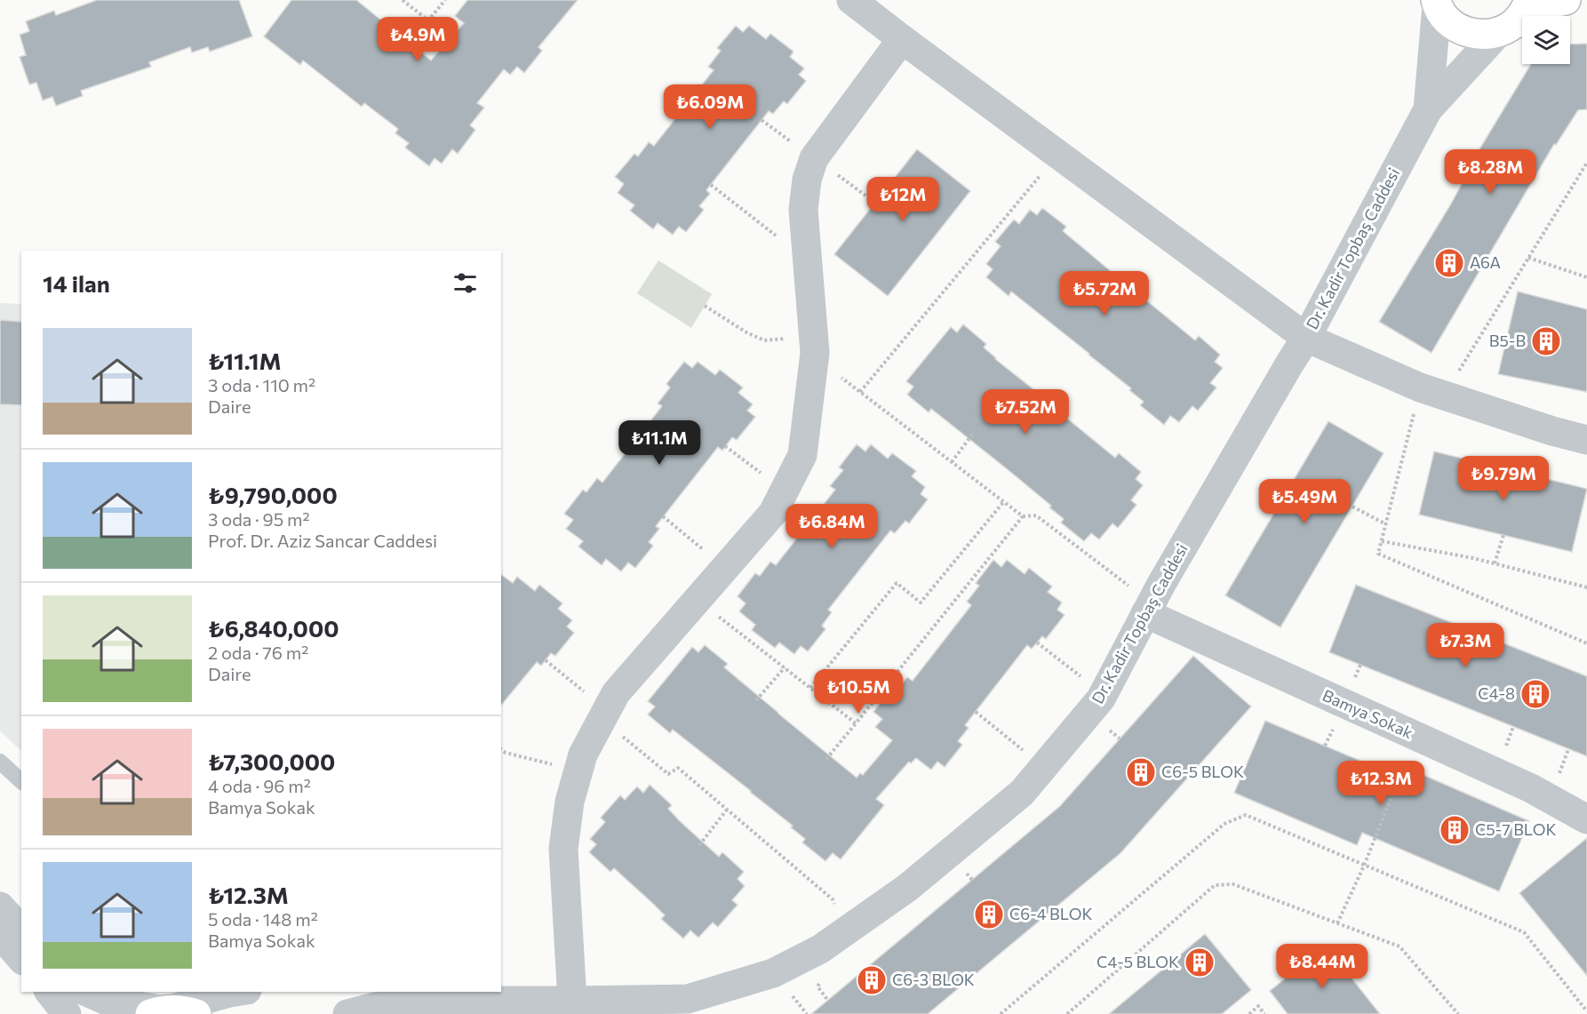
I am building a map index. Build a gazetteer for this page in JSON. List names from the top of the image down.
{
  "streets": {
    "street": ["Dr. Kadir Topbaş Caddesi", "Bamya Sokak"]
  },
  "crossings": [
    ["Dr. Kadir Topbaş Caddesi", "Bamya Sokak"]
  ],
  "places": {
    "building": [
      "A6A",
      "B5-B",
      "C4-8",
      "C6-5 BLOK",
      "C5-7 BLOK",
      "C6-4 BLOK",
      "C4-5 BLOK",
      "C6-3 BLOK"
    ]
  },
  "page": {
    "price": [
      "₺4.9M",
      "₺6.09M",
      "₺8.28M",
      "₺12M",
      "₺5.72M",
      "₺7.52M",
      "₺11.1M",
      "₺9.79M",
      "₺5.49M",
      "₺6.84M",
      "₺7.3M",
      "₺10.5M",
      "₺12.3M",
      "₺8.44M"
    ],
    "heading": "14 ilan",
    "list": [
      {
        "name": "₺11.1M",
        "note": "3 oda · 110 m² · Daire"
      },
      {
        "name": "₺9,790,000",
        "note": "3 oda · 95 m² · Prof. Dr. Aziz Sancar Caddesi"
      },
      {
        "name": "₺6,840,000",
        "note": "2 oda · 76 m² · Daire"
      },
      {
        "name": "₺7,300,000",
        "note": "4 oda · 96 m² · Bamya Sokak"
      },
      {
        "name": "₺12.3M",
        "note": "5 oda · 148 m² · Bamya Sokak"
      }
    ]
  }
}
